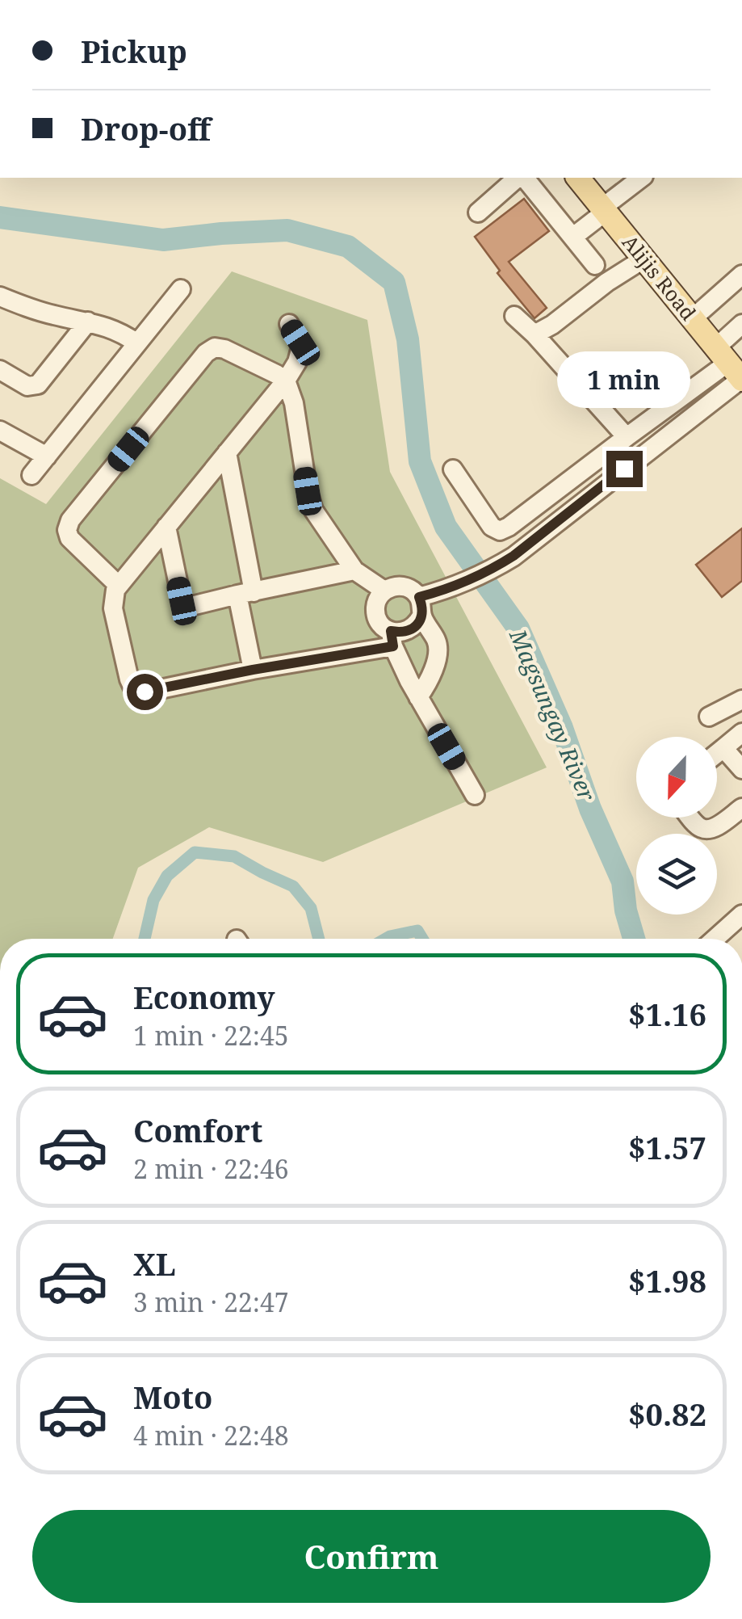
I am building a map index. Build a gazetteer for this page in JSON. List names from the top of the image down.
{
  "streets": {
    "main road": ["Alijis Road"]
  },
  "water": ["Magsungay River"],
  "north": "bottom",
  "page": {
    "banner": ["Pickup", "Drop-off"],
    "bubble": "1 min",
    "list": [
      {
        "name": "Economy",
        "note": "1 min · 22:45",
        "value": "$1.16"
      },
      {
        "name": "Comfort",
        "note": "2 min · 22:46",
        "value": "$1.57"
      },
      {
        "name": "XL",
        "note": "3 min · 22:47",
        "value": "$1.98"
      },
      {
        "name": "Moto",
        "note": "4 min · 22:48",
        "value": "$0.82"
      }
    ],
    "buttons": "Confirm"
  }
}
